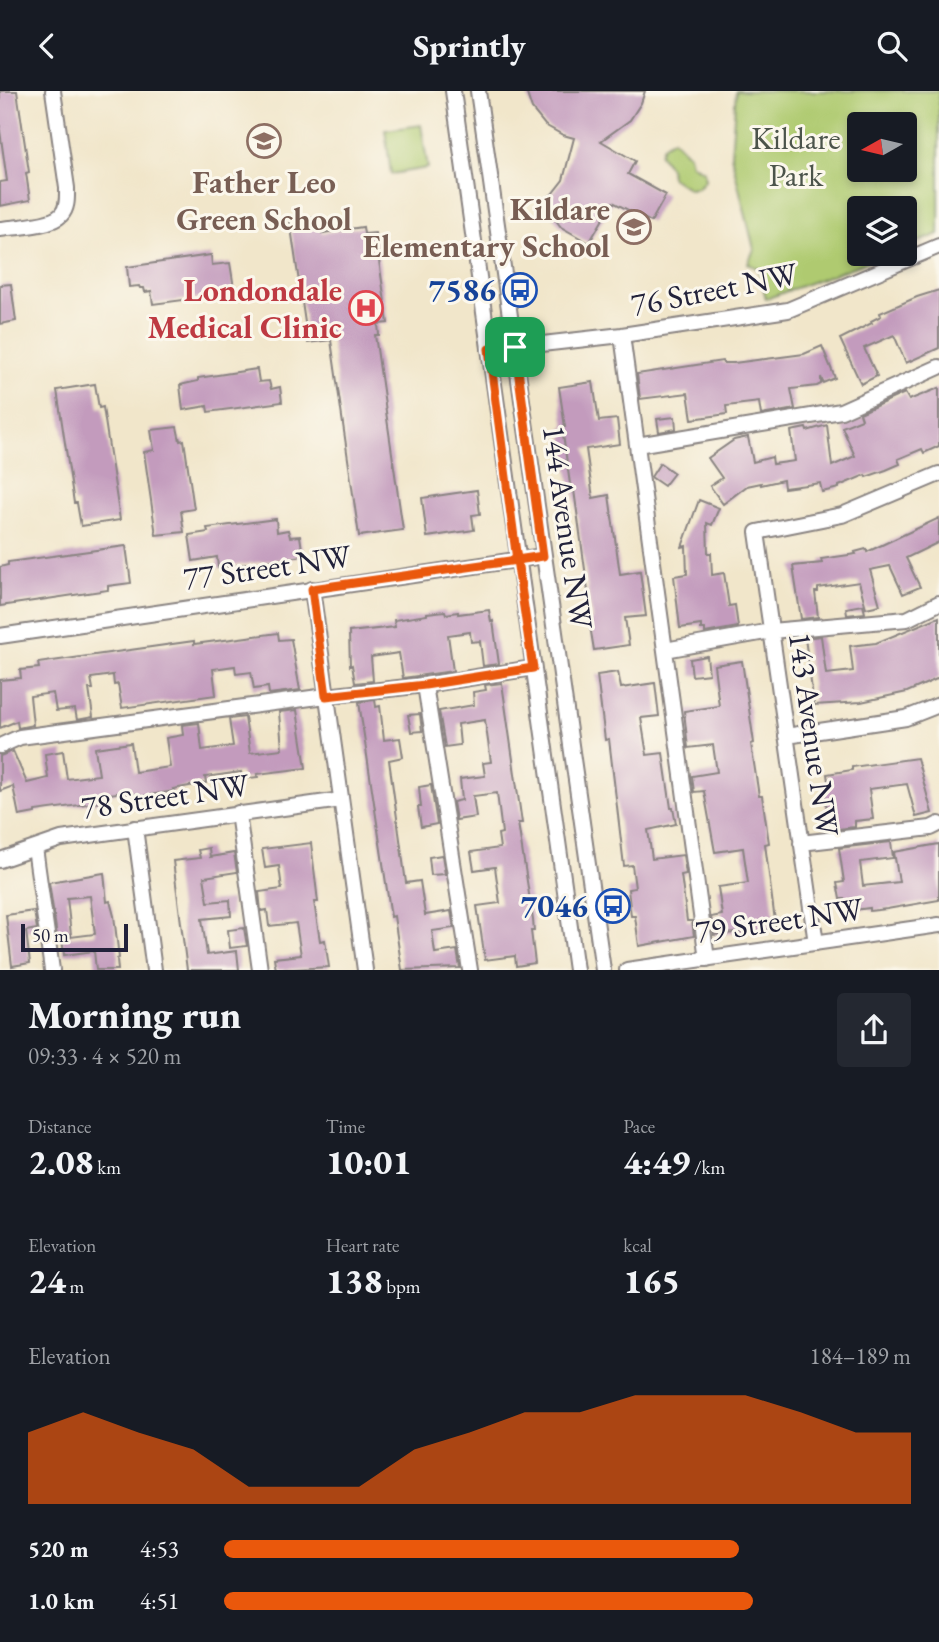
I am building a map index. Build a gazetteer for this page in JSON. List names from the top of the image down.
{
  "streets": {
    "street": [
      "76 Street NW",
      "144 Avenue NW",
      "77 Street NW",
      "143 Avenue NW",
      "78 Street NW",
      "79 Street NW"
    ]
  },
  "crossings": [
    ["76 Street NW", "144 Avenue NW"],
    ["144 Avenue NW", "77 Street NW"],
    ["143 Avenue NW", "79 Street NW"]
  ],
  "parks": ["Kildare Park"],
  "places": {
    "school or university": ["Father Leo Green School", "Kildare Elementary School"],
    "bus stop": ["7586", "7046"],
    "hospital": ["Londondale Medical Clinic"]
  },
  "scale_bar": "50 m",
  "north": "left",
  "page": {
    "header": "Sprintly",
    "scale": "50 m",
    "heading": ["Morning run", "09:33 · 4 × 520 m"],
    "stats": [
      ["Distance", "2.08 km"],
      ["Time", "10:01"],
      ["Pace", "4:49 /km"],
      ["Elevation", "24 m"],
      ["Heart rate", "138 bpm"],
      ["kcal", "165"]
    ],
    "chart": ["Elevation", "184–189 m"],
    "list": [
      {
        "name": "520 m",
        "note": "4:53"
      },
      {
        "name": "1.0 km",
        "note": "4:51"
      }
    ]
  }
}
